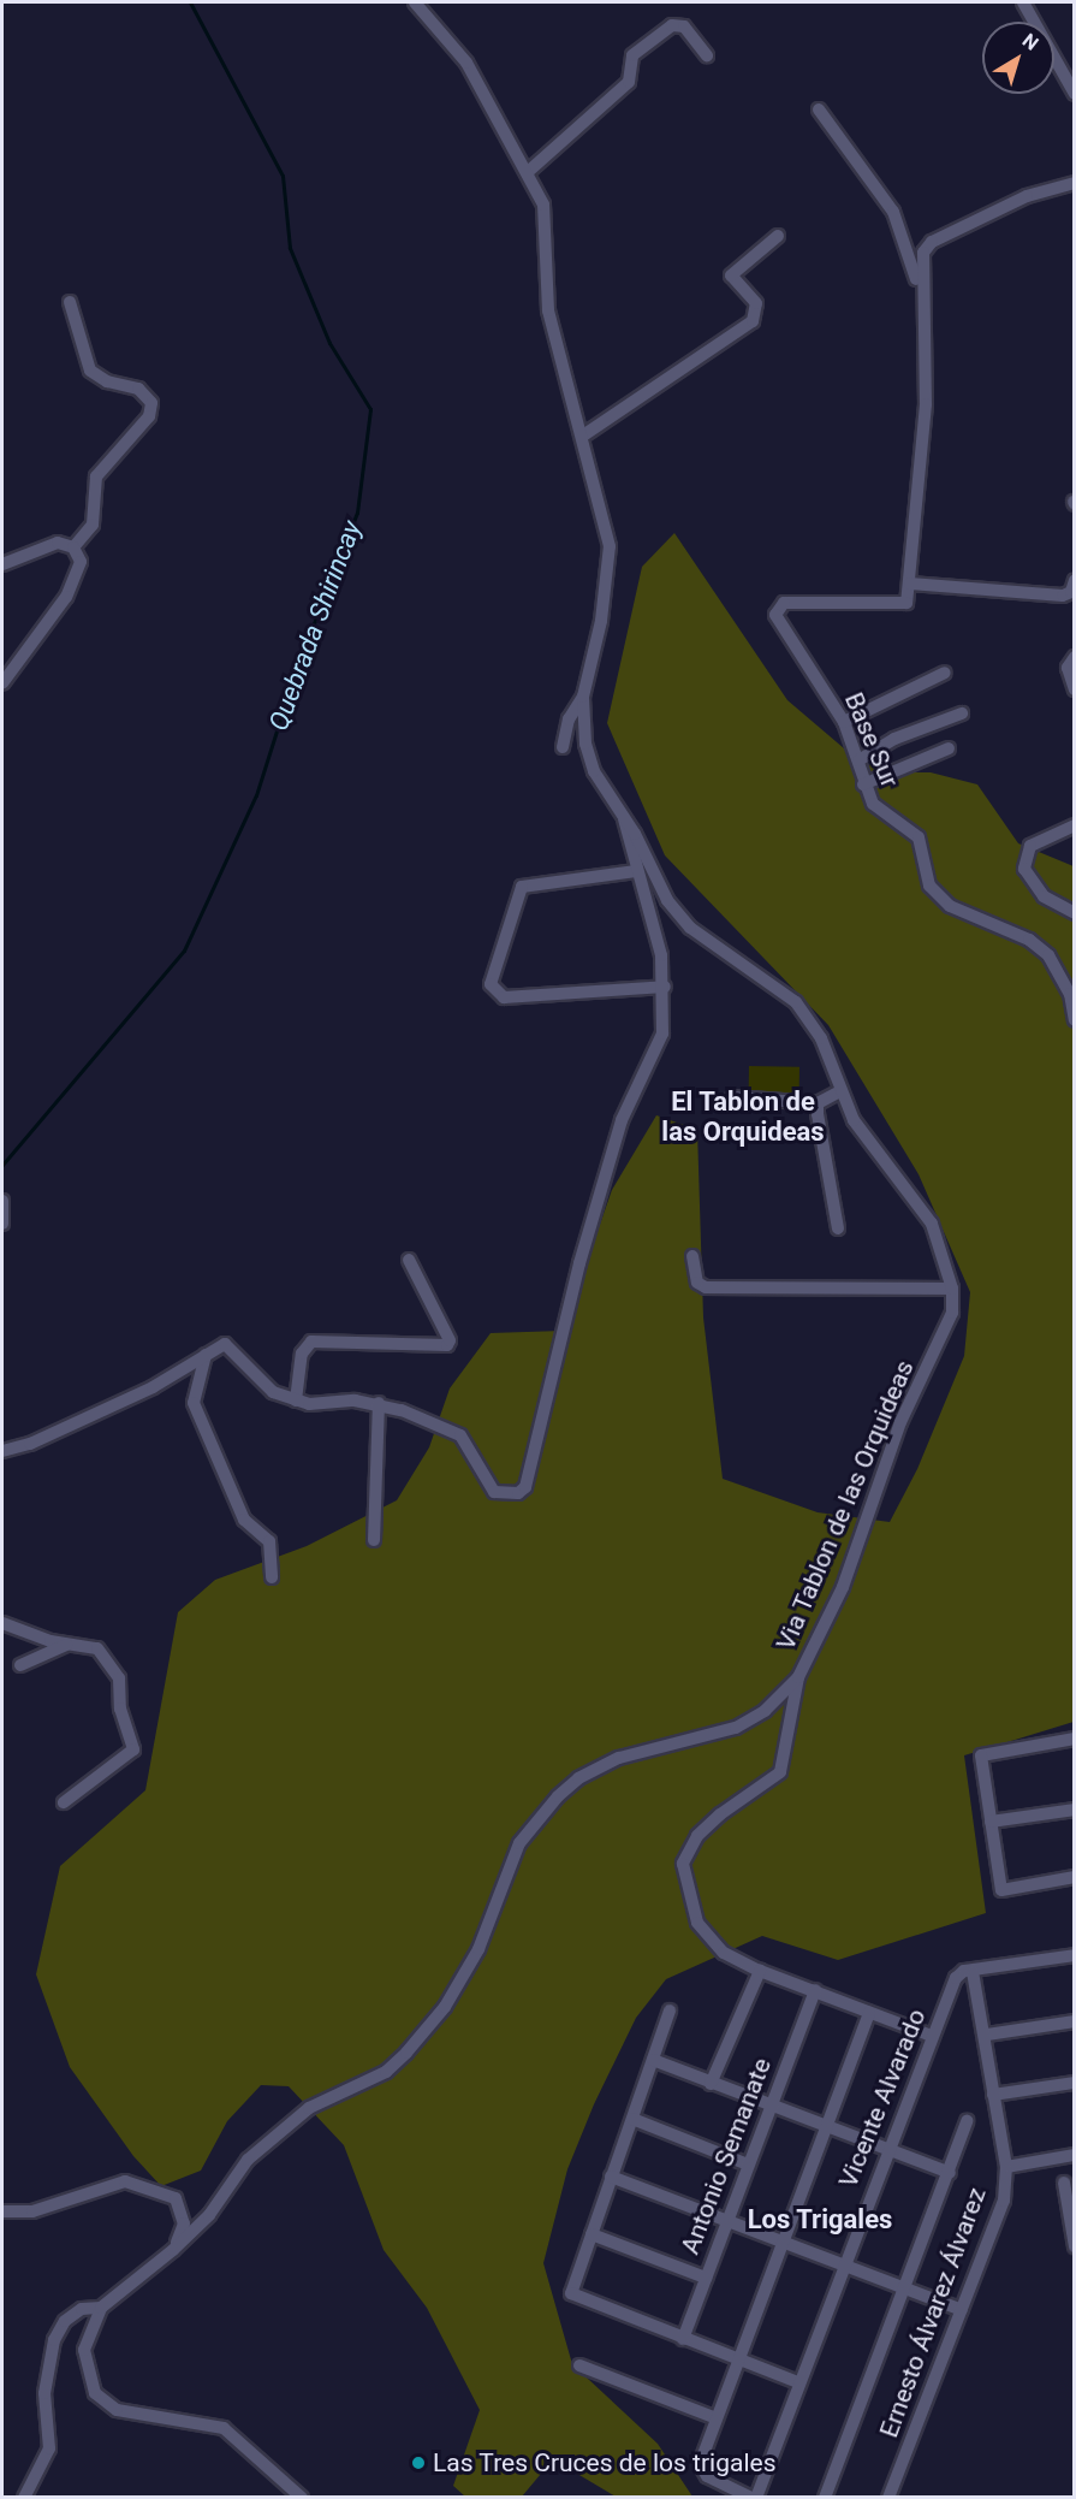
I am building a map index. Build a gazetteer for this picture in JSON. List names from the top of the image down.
{
  "streets": {
    "street": [
      "Base Sur",
      "Via Tablon de las Orquideas",
      "Vicente Alvarado",
      "Antonio Semanate",
      "Ernesto Álvarez Álvarez"
    ]
  },
  "crossings": [
    ["Vicente Alvarado", "Ernesto Álvarez Álvarez"]
  ],
  "districts": ["El Tablon de las Orquideas", "Los Trigales"],
  "water": ["Quebrada Shirincay"],
  "places": ["Las Tres Cruces de los trigales"],
  "north": "top right"
}
